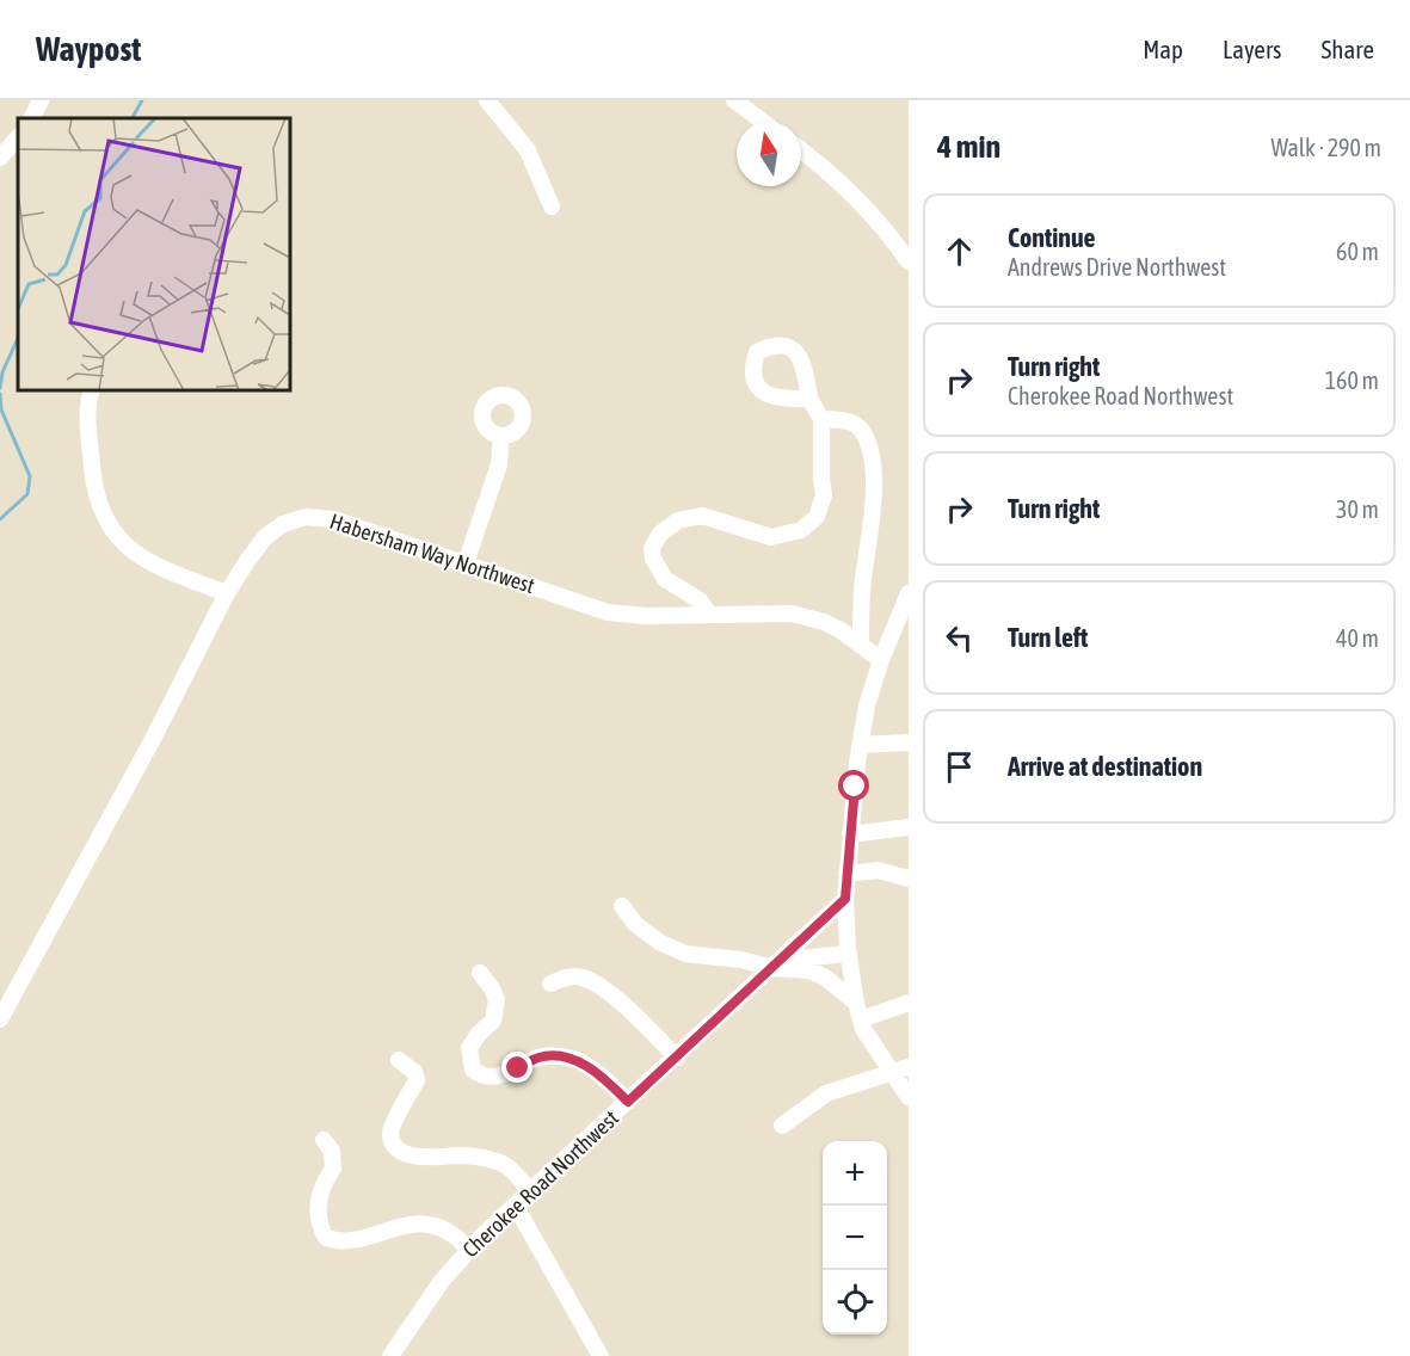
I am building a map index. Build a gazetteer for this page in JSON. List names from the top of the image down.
{
  "streets": {
    "street": ["Habersham Way Northwest", "Cherokee Road Northwest"]
  },
  "north": "top",
  "page": {
    "header": "Waypost",
    "nav": ["Map", "Layers", "Share"],
    "heading": ["4 min", "Walk · 290 m"],
    "list": [
      ["Continue", "Andrews Drive Northwest", "60 m"],
      ["Turn right", "Cherokee Road Northwest", "160 m"],
      ["Turn right", "30 m"],
      ["Turn left", "40 m"],
      "Arrive at destination"
    ],
    "map_buttons": ["+", "−"]
  }
}
